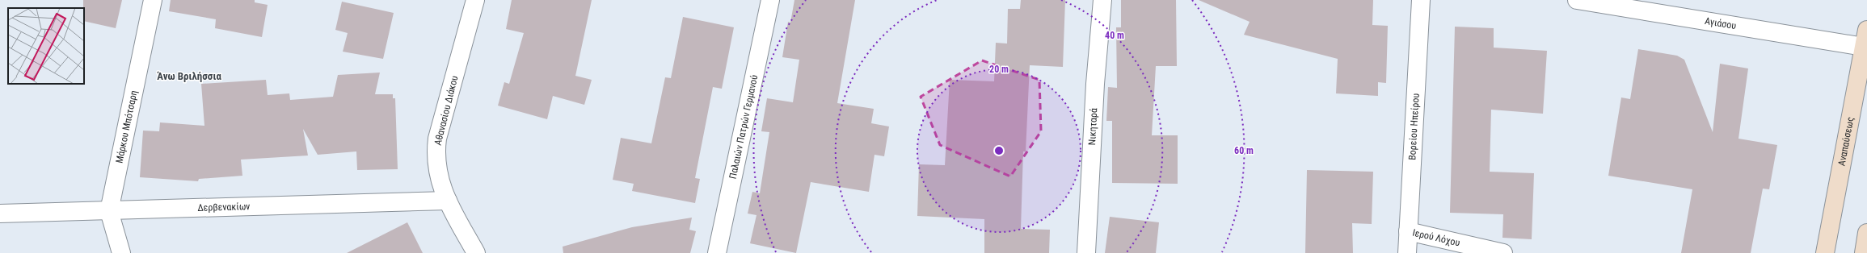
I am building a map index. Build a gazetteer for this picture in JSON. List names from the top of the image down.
{
  "streets": {
    "main road": ["Αναπαύσεως"],
    "street": [
      "Αγιάσου",
      "Αθανασίου Διάκου",
      "Παλαιών Πατρών Γερμανού",
      "Νικηταρά",
      "Βορείου Ηπείρου",
      "Μάρκου Μπότσαρη",
      "Δερβενακίων",
      "Ιερού Λόχου"
    ]
  },
  "crossings": [
    ["Αγιάσου", "Αναπαύσεως"],
    ["Αθανασίου Διάκου", "Δερβενακίων"],
    ["Βορείου Ηπείρου", "Ιερού Λόχου"],
    ["Μάρκου Μπότσαρη", "Δερβενακίων"]
  ],
  "districts": ["Άνω Βριλήσσια"],
  "rings": ["40 m", "20 m", "60 m"]
}
